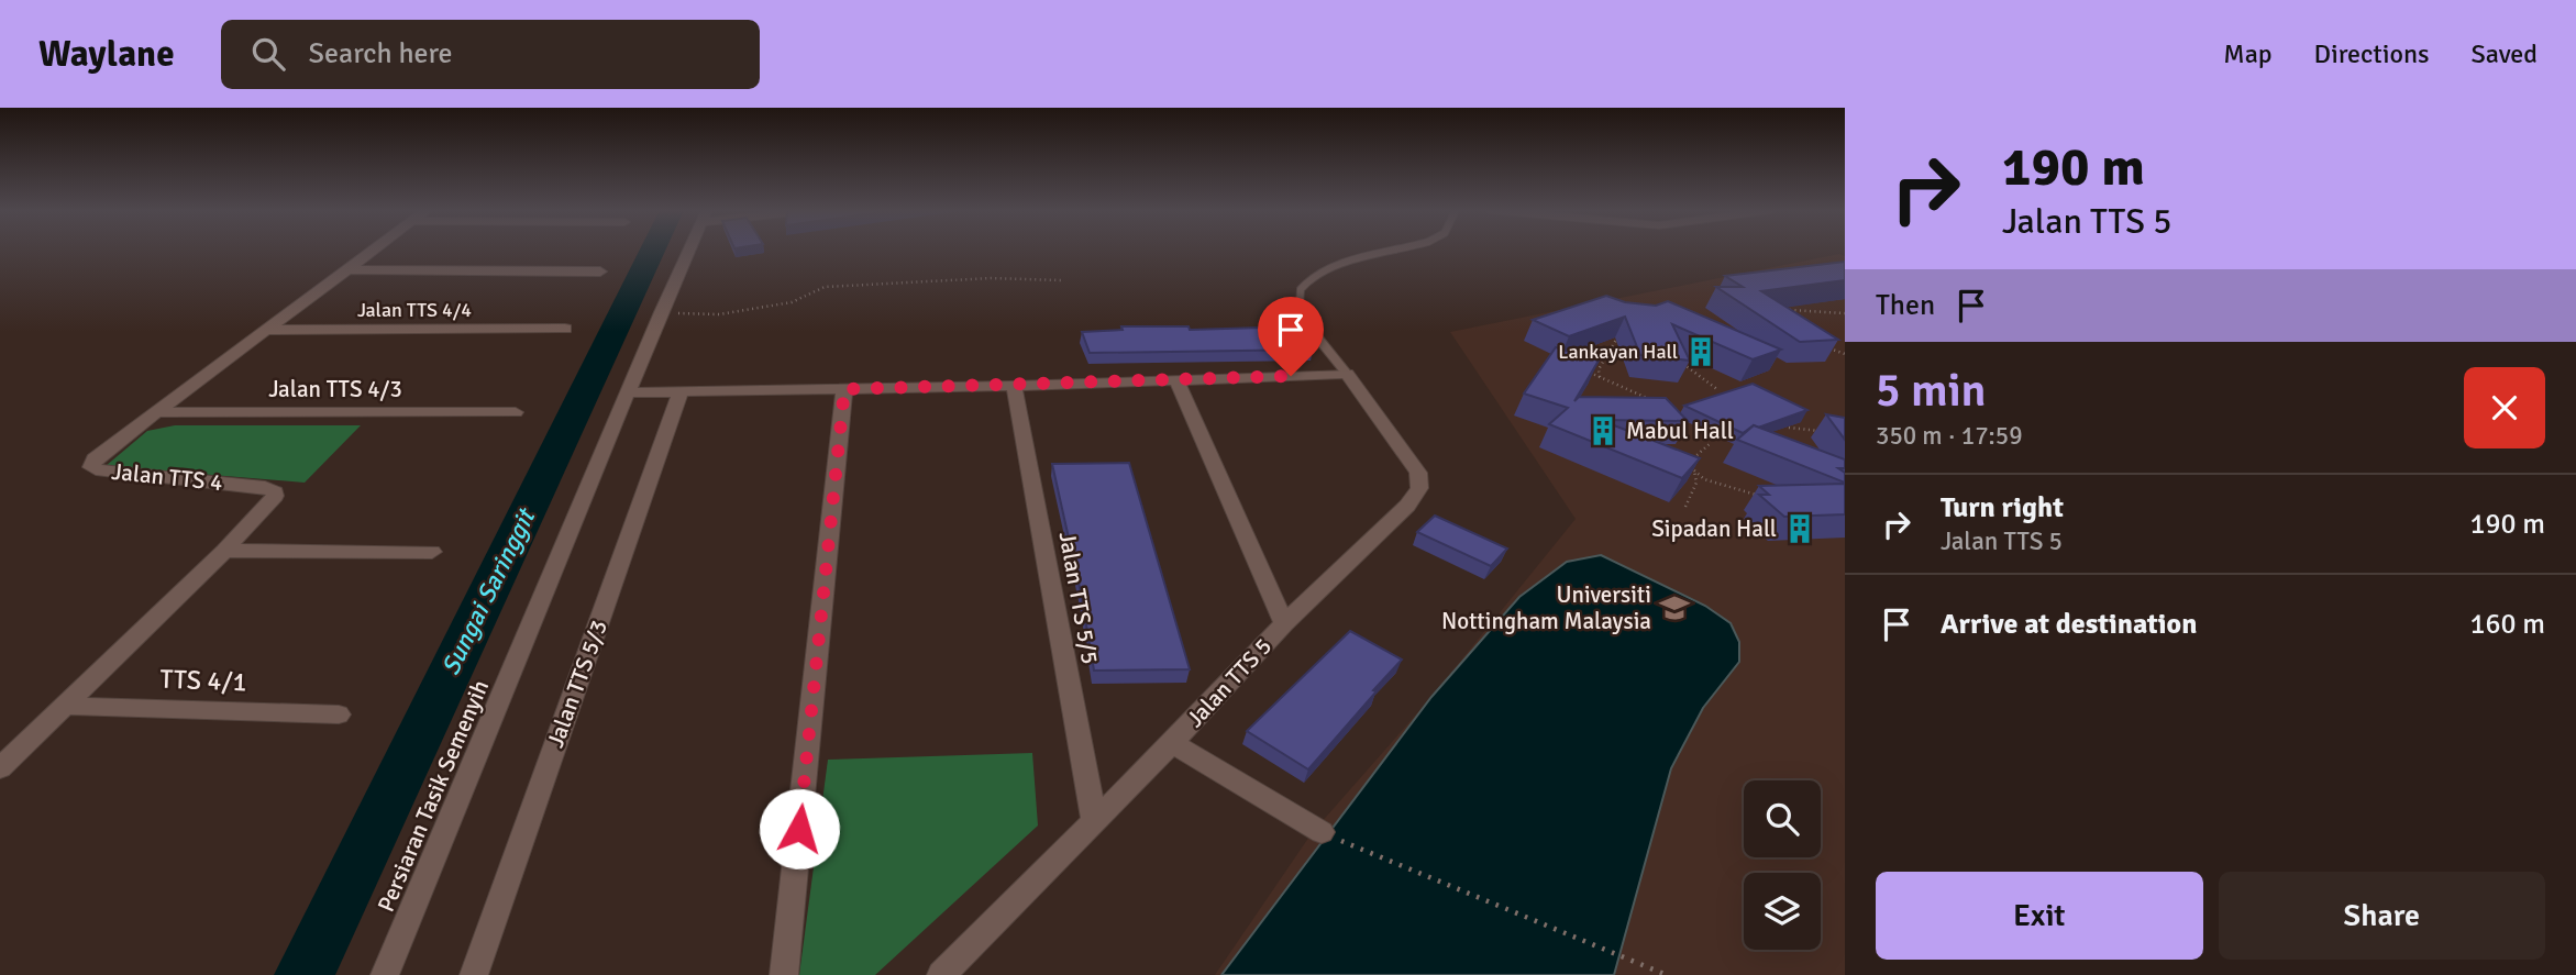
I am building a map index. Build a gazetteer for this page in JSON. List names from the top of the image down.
{
  "streets": {
    "street": [
      "Jalan TTS 4/4",
      "Jalan TTS 4/3",
      "Jalan TTS 4",
      "Jalan TTS 5/5",
      "TTS 4/1",
      "Jalan TTS 5",
      "Jalan TTS 5/3",
      "Persiaran Tasik Semenyih"
    ]
  },
  "crossings": [
    ["Jalan TTS 4/4", "Jalan TTS 4"],
    ["Jalan TTS 4/3", "Jalan TTS 4"],
    ["Jalan TTS 4", "TTS 4/1"],
    ["Jalan TTS 5/5", "Jalan TTS 5"]
  ],
  "water": ["Sungai Saringgit"],
  "places": {
    "building": ["Lankayan Hall", "Mabul Hall", "Sipadan Hall"],
    "school or university": ["Universiti Nottingham Malaysia"]
  },
  "page": {
    "header": "Waylane",
    "search": "Search here",
    "nav": ["Map", "Directions", "Saved"],
    "turn": ["190 m", "Jalan TTS 5"],
    "then": "Then",
    "heading": ["5 min", "350 m · 17:59"],
    "list": [
      {
        "name": "Turn right",
        "note": "Jalan TTS 5",
        "value": "190 m"
      },
      {
        "name": "Arrive at destination",
        "value": "160 m"
      }
    ],
    "buttons": ["Exit", "Share"]
  }
}
